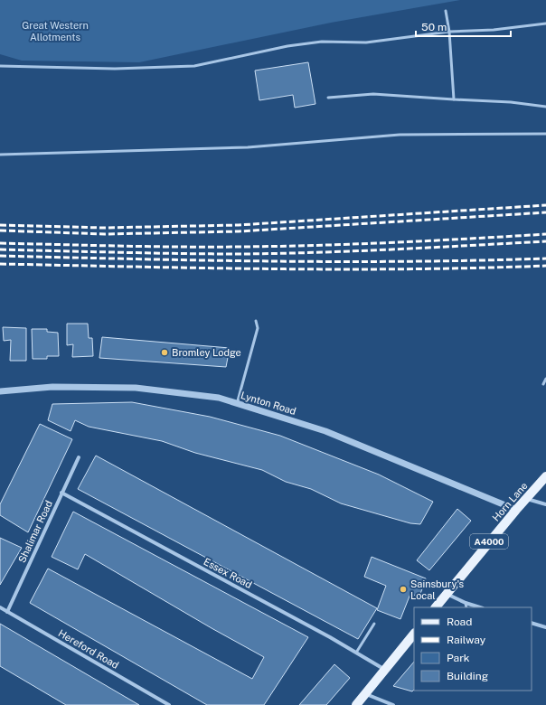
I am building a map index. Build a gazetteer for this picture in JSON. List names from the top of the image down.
{
  "streets": {
    "main road": ["Horn Lane", "A4000"],
    "street": [
      "Lynton Road",
      "Shalimar Road",
      "Essex Road",
      "Hereford Road"
    ]
  },
  "crossings": [
    ["Lynton Road", "Horn Lane"],
    ["Shalimar Road", "Essex Road"],
    ["Shalimar Road", "Hereford Road"]
  ],
  "parks": ["Great Western Allotments"],
  "places": ["Bromley Lodge", "Sainsbury's Local"],
  "legend": [
    "Road",
    "Railway",
    "Park",
    "Building"
  ],
  "scale_bar": "50 m"
}
